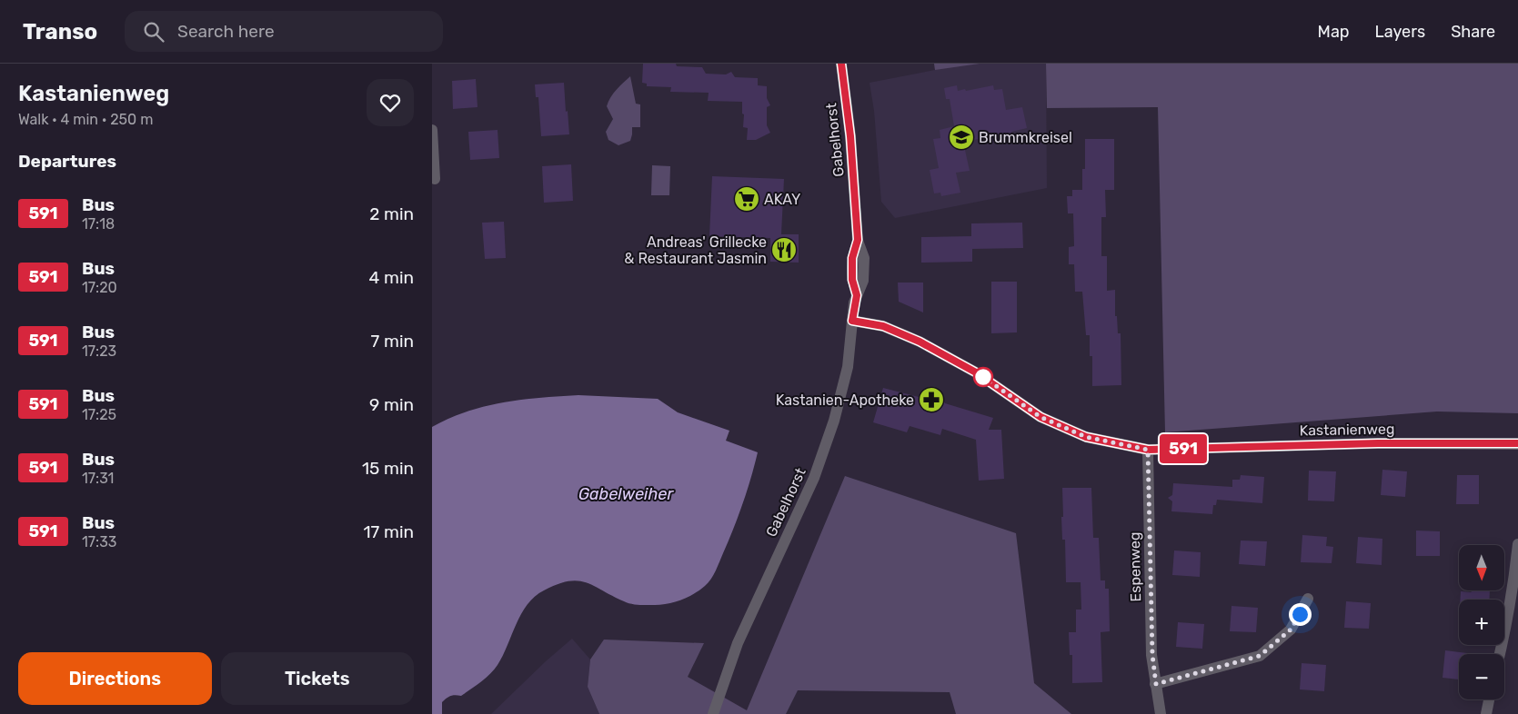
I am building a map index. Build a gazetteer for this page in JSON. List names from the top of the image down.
{
  "streets": {
    "street": ["Gabelhorst", "Kastanienweg", "Espenweg"]
  },
  "crossings": [
    ["Gabelhorst", "Kastanienweg"],
    ["Kastanienweg", "Espenweg"]
  ],
  "water": ["Gabelweiher"],
  "places": {
    "school or university": ["Brummkreisel"],
    "supermarket": ["AKAY"],
    "restaurant": ["Andreas' Grillecke & Restaurant Jasmin"],
    "pharmacy": ["Kastanien-Apotheke"]
  },
  "lines": ["bus line 591"],
  "north": "bottom",
  "page": {
    "header": "Transo",
    "search": "Search here",
    "nav": ["Map", "Layers", "Share"],
    "heading": [
      ["Kastanienweg", "Walk · 4 min · 250 m"],
      "Departures"
    ],
    "on_map": "591",
    "list": [
      {
        "mark": "591",
        "name": "Bus",
        "note": "17:18",
        "value": "2 min"
      },
      {
        "mark": "591",
        "name": "Bus",
        "note": "17:20",
        "value": "4 min"
      },
      {
        "mark": "591",
        "name": "Bus",
        "note": "17:23",
        "value": "7 min"
      },
      {
        "mark": "591",
        "name": "Bus",
        "note": "17:25",
        "value": "9 min"
      },
      {
        "mark": "591",
        "name": "Bus",
        "note": "17:31",
        "value": "15 min"
      },
      {
        "mark": "591",
        "name": "Bus",
        "note": "17:33",
        "value": "17 min"
      }
    ],
    "map_buttons": ["+", "−"],
    "buttons": ["Directions", "Tickets"]
  }
}
